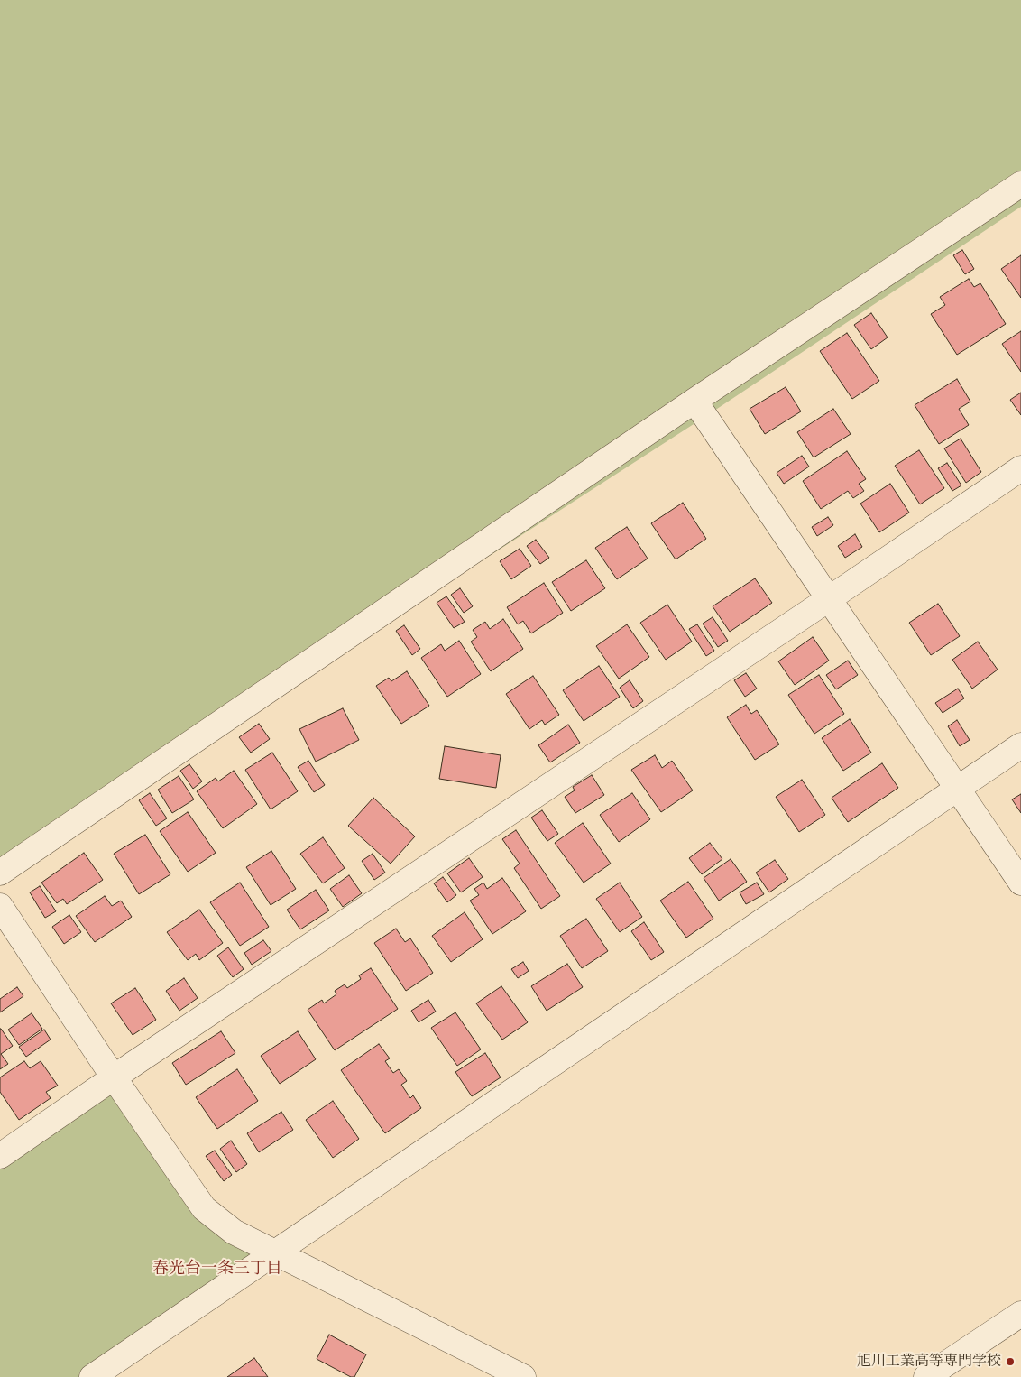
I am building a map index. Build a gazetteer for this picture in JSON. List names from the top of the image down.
{
  "districts": ["春光台一条三丁目"],
  "places": ["旭川工業高等専門学校"]
}
